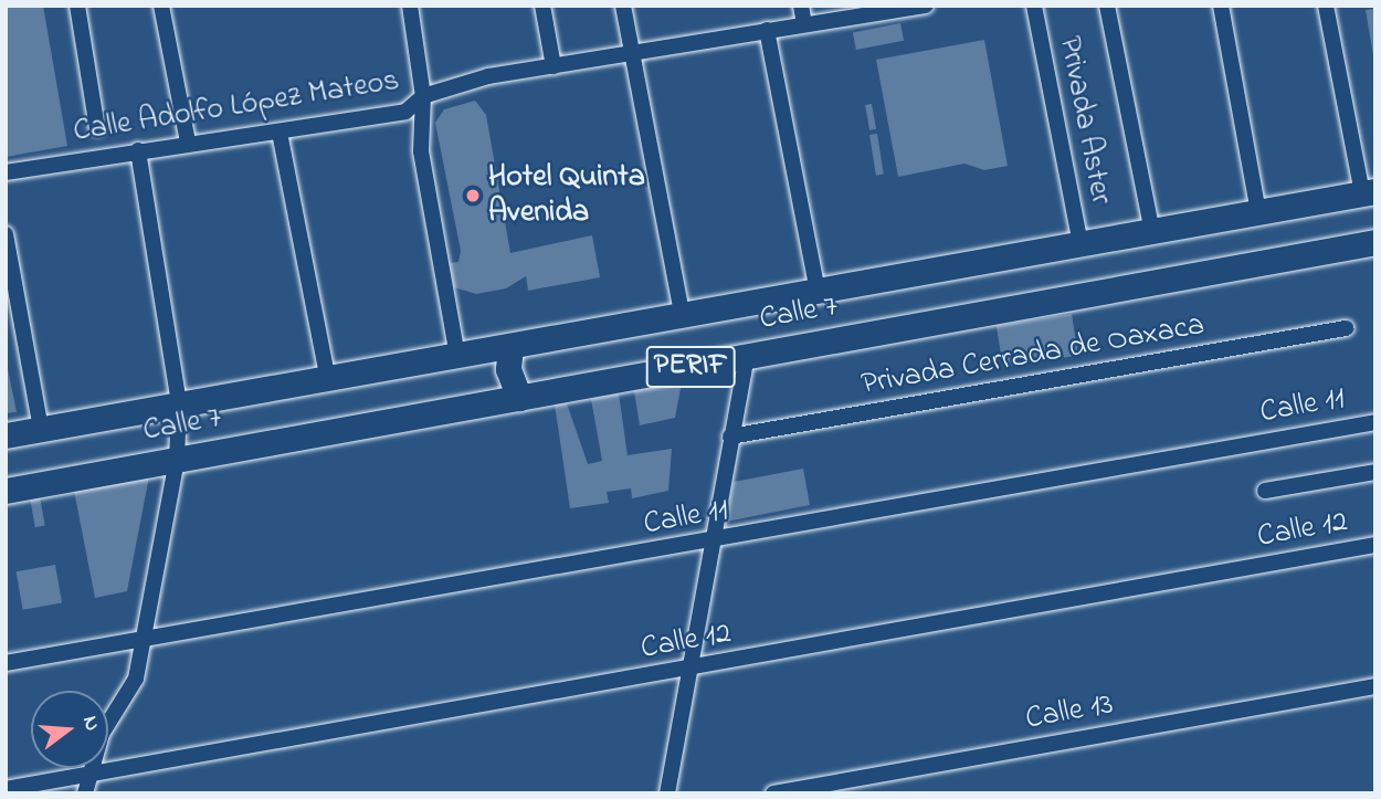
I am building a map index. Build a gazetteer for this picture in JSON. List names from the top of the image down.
{
  "streets": {
    "main road": ["Calle 7", "PERIF"],
    "street": [
      "Calle Adolfo López Mateos",
      "Privada Aster",
      "Privada Cerrada de Oaxaca",
      "Calle 11",
      "Calle 12",
      "Calle 13"
    ]
  },
  "crossings": [
    ["Privada Aster", "Calle 7"]
  ],
  "places": ["Hotel Quinta Avenida"],
  "north": "right"
}
